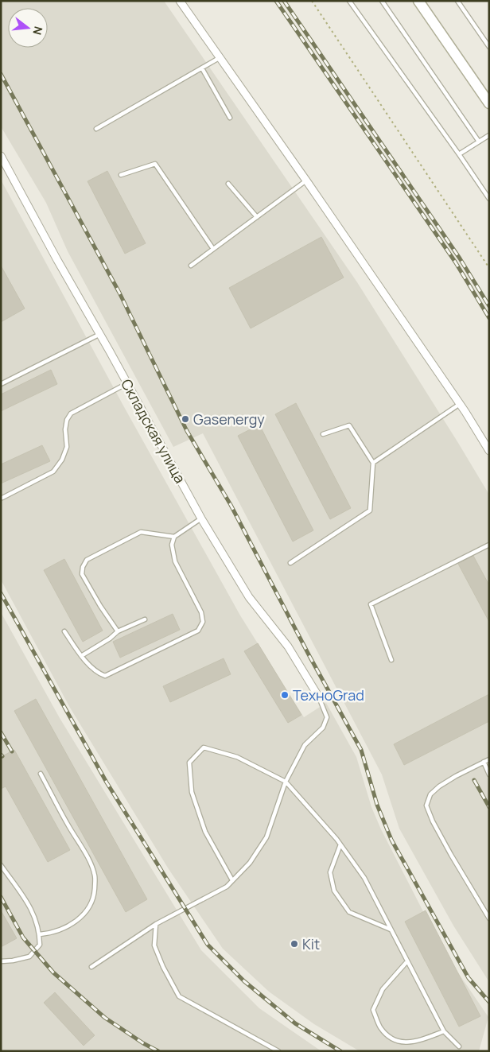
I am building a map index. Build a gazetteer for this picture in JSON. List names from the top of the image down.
{
  "streets": {
    "street": ["Складская улица"]
  },
  "places": ["Gasenergy", "ТехноGrad", "Kit"],
  "north": "right"
}
